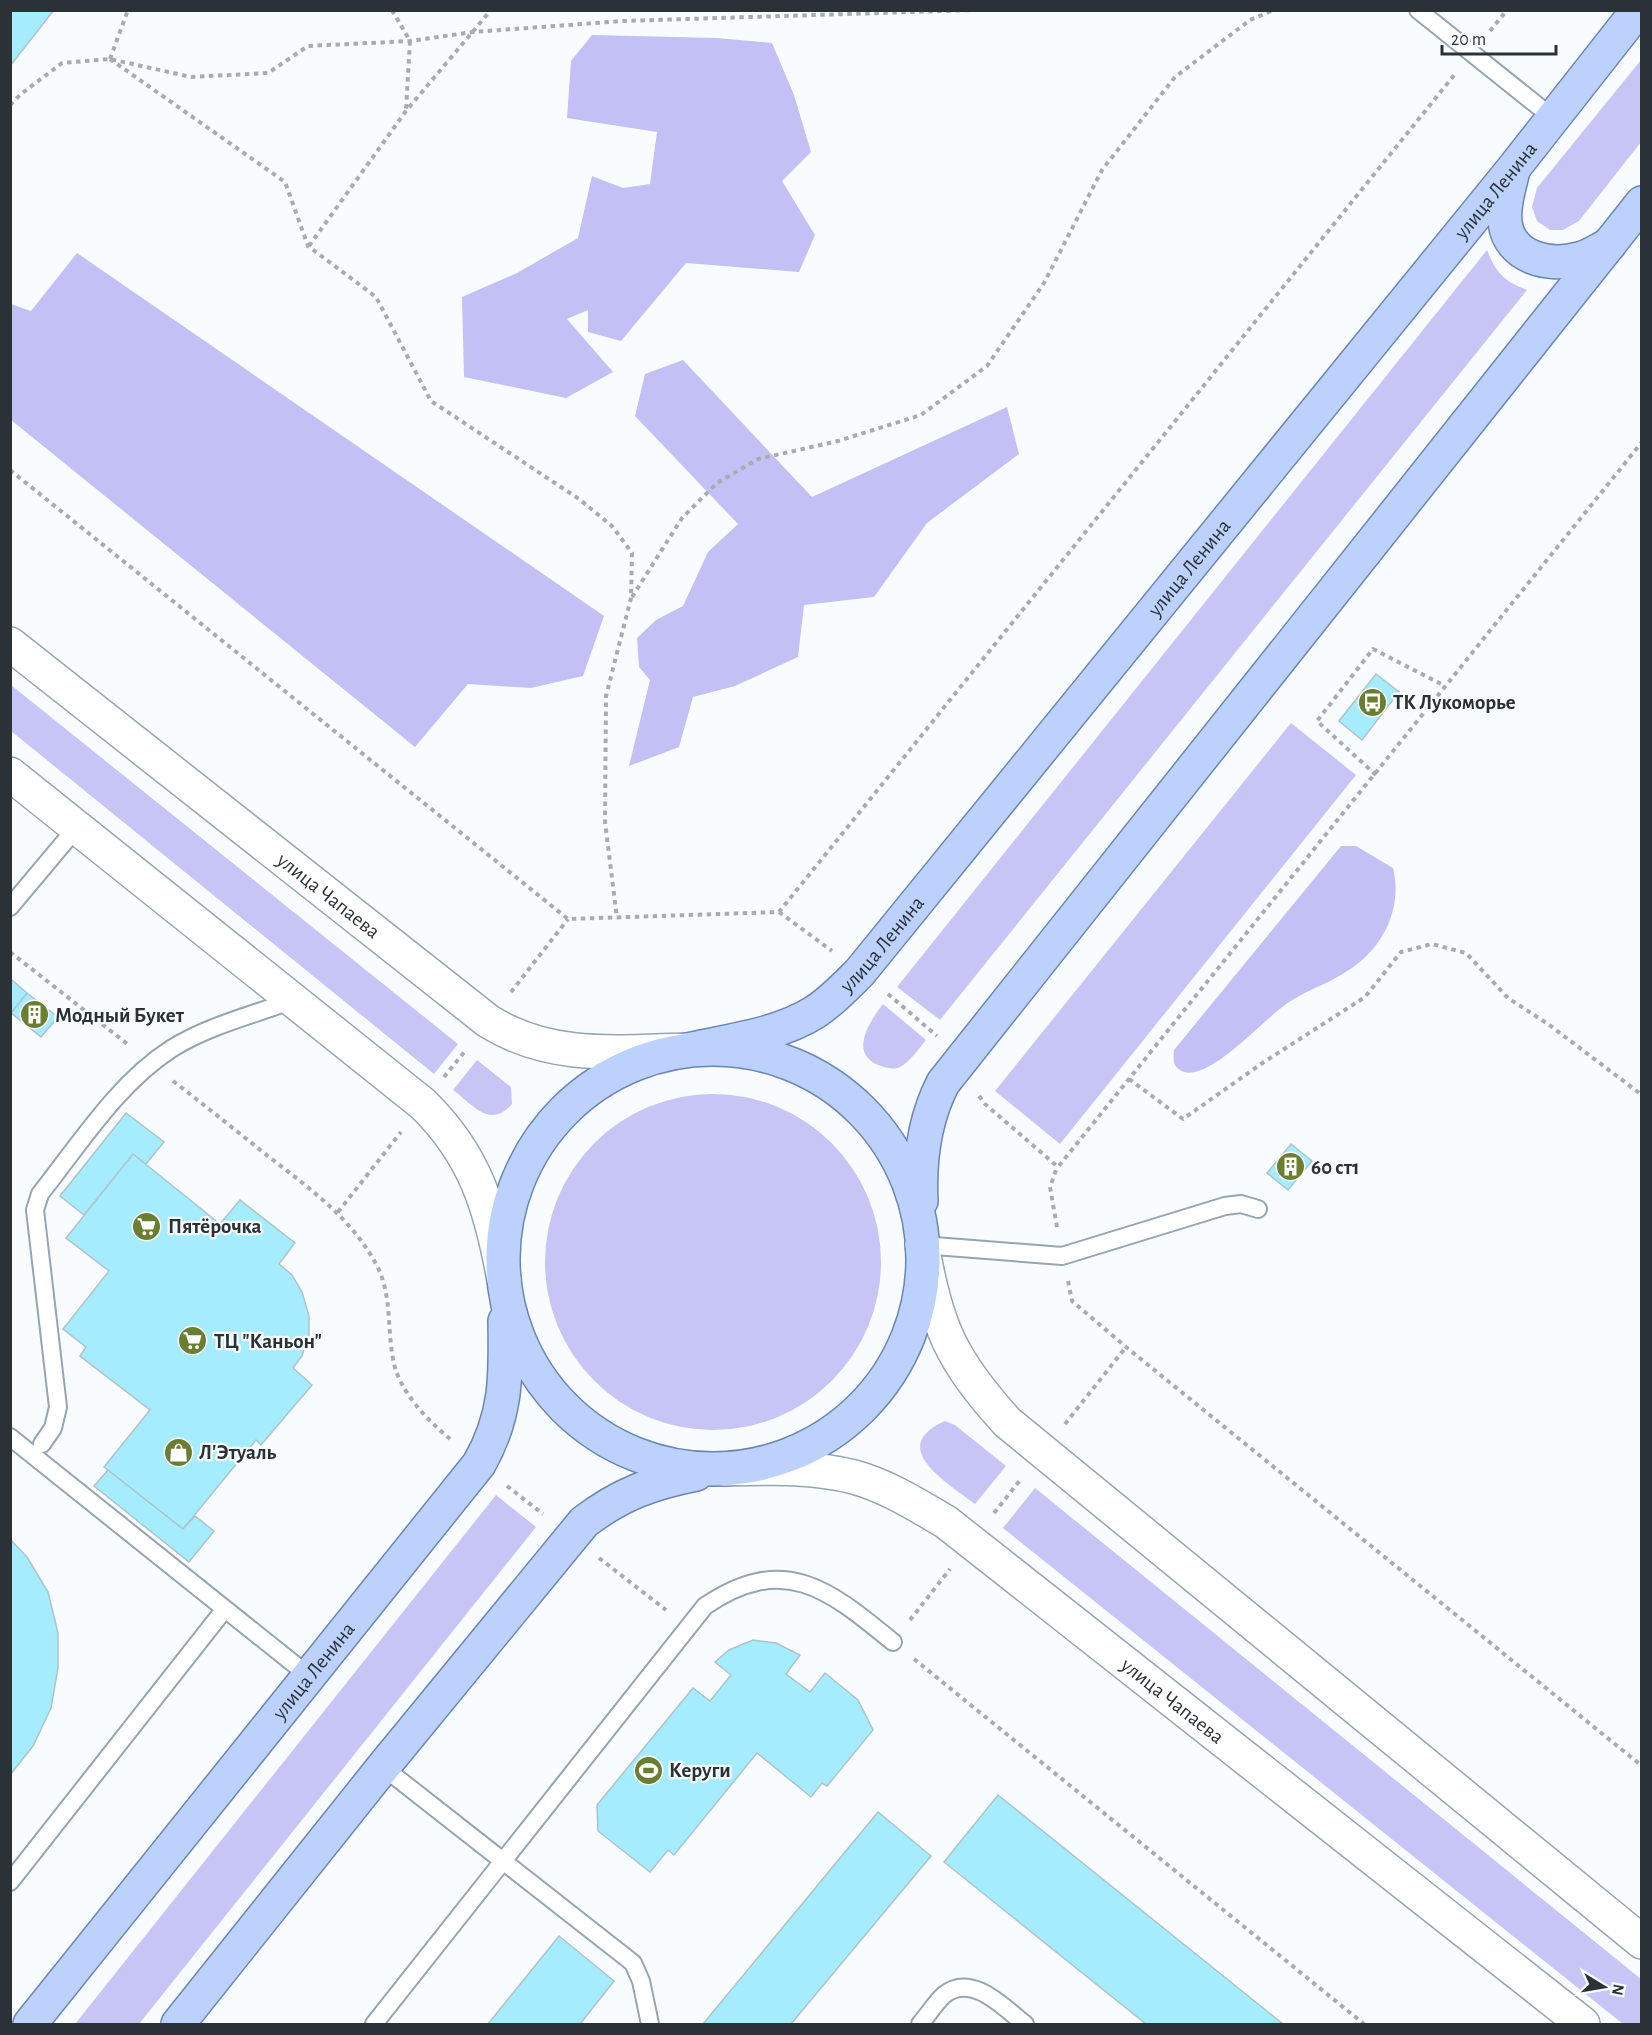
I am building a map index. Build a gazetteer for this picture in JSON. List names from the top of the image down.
{
  "streets": {
    "main road": ["улица Ленина", "улица Чапаева"]
  },
  "crossings": [
    ["улица Ленина", "улица Чапаева"]
  ],
  "places": {
    "bus stop": ["ТК Лукоморье"],
    "building": ["Модный Букет", "60 ст1"],
    "supermarket": ["Пятёрочка", "ТЦ \"Каньон\""],
    "shop": ["Л'Этуаль"],
    "sports": ["Керуги"]
  },
  "scale_bar": "20 m",
  "north": "right"
}
